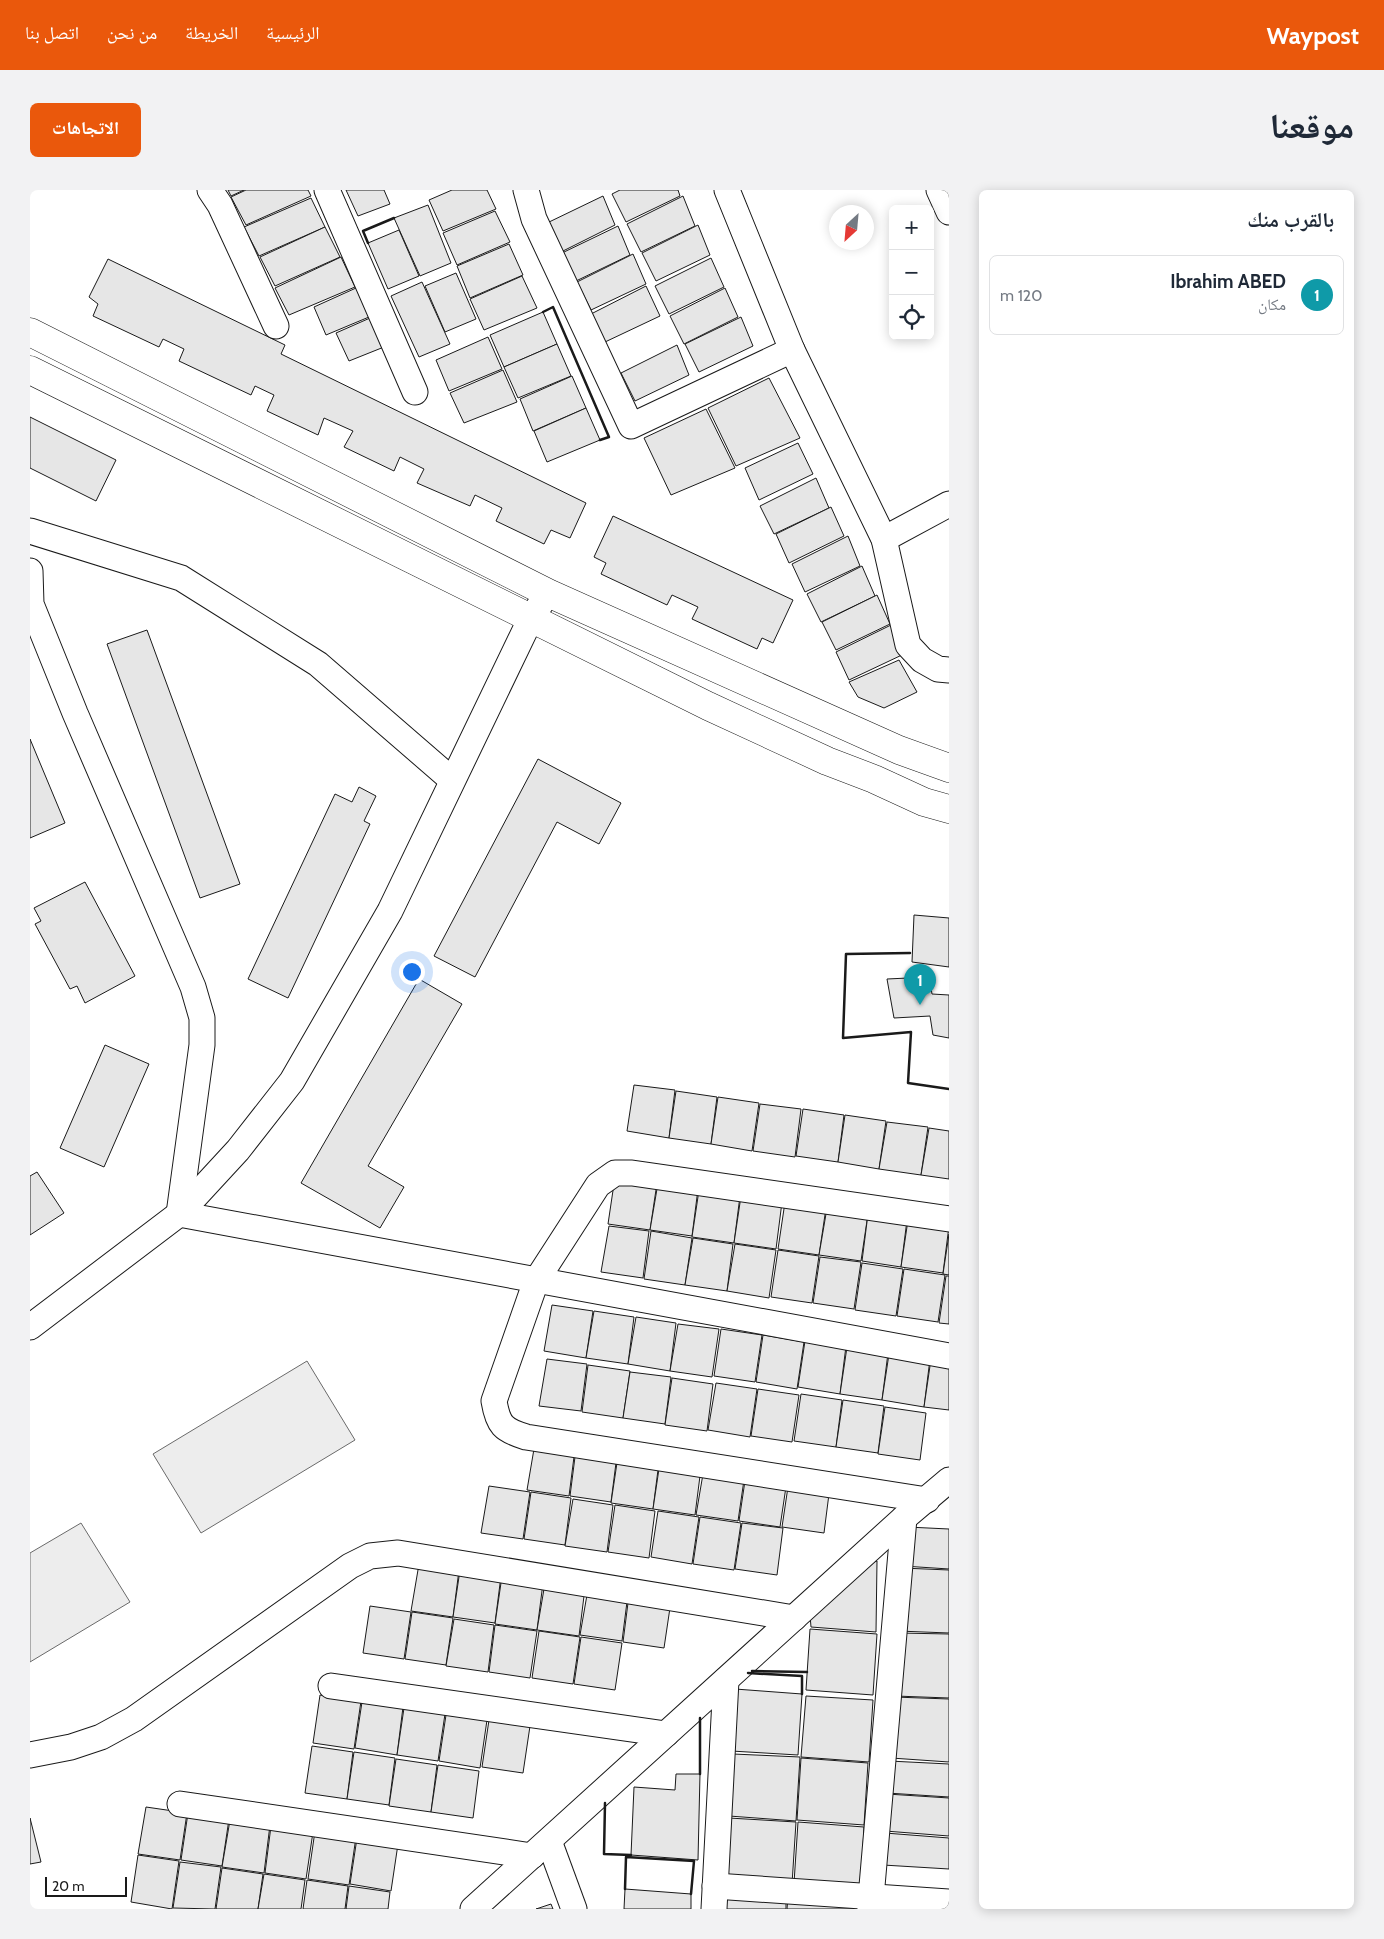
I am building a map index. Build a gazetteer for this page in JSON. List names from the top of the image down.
{
  "scale_bar": "20 m",
  "north": "bottom left",
  "page": {
    "header": "Waypost",
    "nav": [
      "الرئيسية",
      "الخريطة",
      "من نحن",
      "اتصل بنا"
    ],
    "title": "موقعنا",
    "buttons": "الاتجاهات",
    "heading": "بالقرب منك",
    "map_buttons": ["+", "−"],
    "list": [
      {
        "mark": "1",
        "name": "Ibrahim ABED",
        "note": "مكان",
        "value": "120 m"
      }
    ],
    "pins": "1",
    "scale": "20 m"
  }
}
